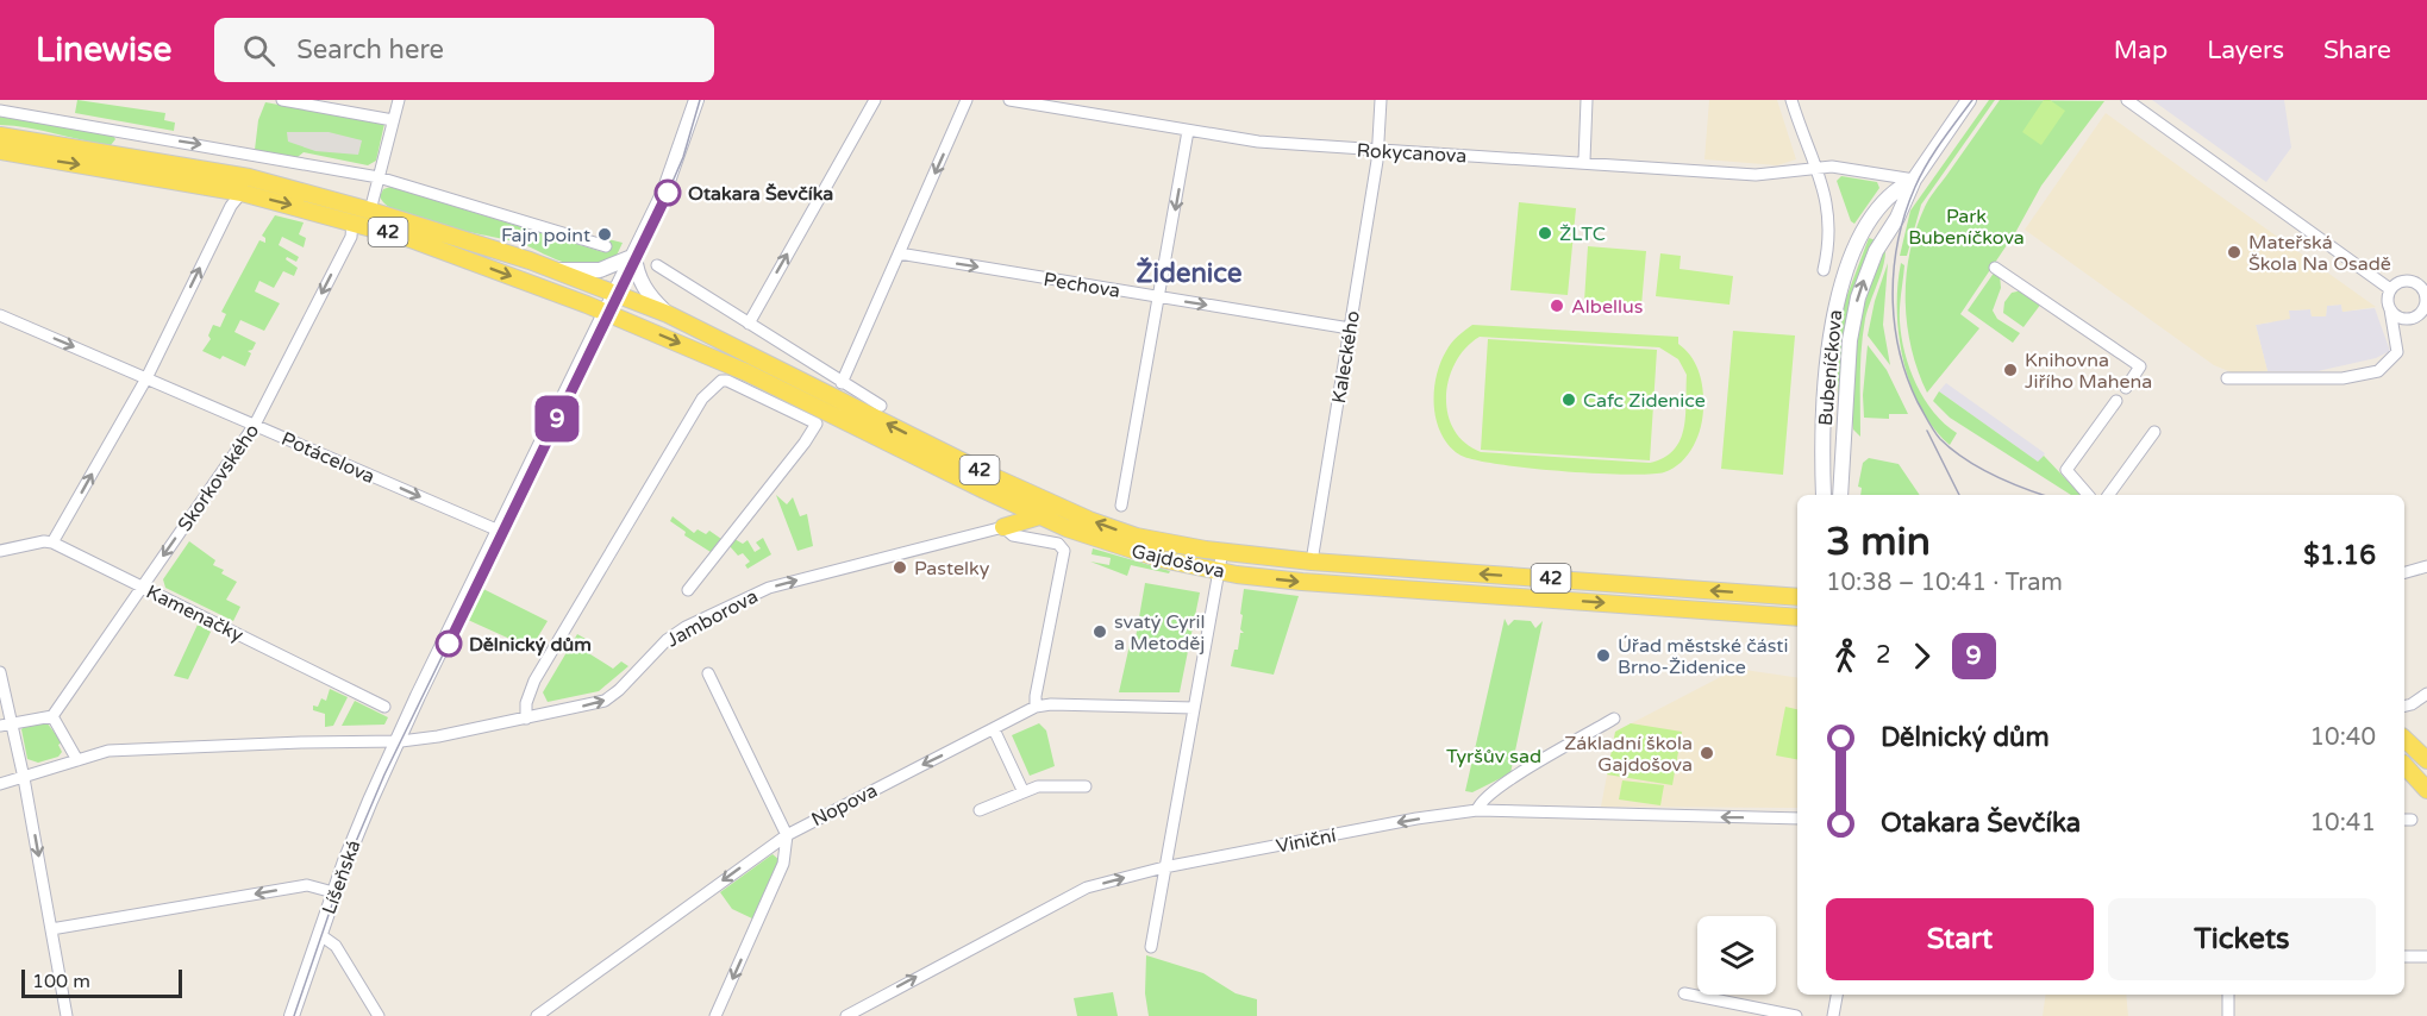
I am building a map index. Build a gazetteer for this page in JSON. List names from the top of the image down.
{
  "streets": {
    "main road": ["42", "Gajdošova"],
    "street": [
      "Rokycanova",
      "Pechova",
      "Kaleckého",
      "Bubeníčkova",
      "Potácelova",
      "Skorkovského",
      "Kamenačky",
      "Jamborova",
      "Nopova",
      "Viniční",
      "Líšeňská"
    ]
  },
  "crossings": [
    ["Rokycanova", "Kaleckého"],
    ["42", "Skorkovského"],
    ["42", "Gajdošova"],
    ["42", "Líšeňská"],
    ["Pechova", "Kaleckého"],
    ["Kaleckého", "Gajdošova"],
    ["Potácelova", "Skorkovského"],
    ["Potácelova", "Líšeňská"],
    ["Skorkovského", "Kamenačky"],
    ["Gajdošova", "Líšeňská"],
    ["Jamborova", "Líšeňská"]
  ],
  "one_way": [
    "Pechova",
    "Potácelova",
    "Skorkovského",
    "Jamborova",
    "Nopova"
  ],
  "districts": ["Židenice"],
  "parks": ["Park Bubeníčkova", "Tyršův sad"],
  "places": [
    "Otakara Ševčíka",
    "ŽLTC",
    "Fajn point",
    "Mateřská Škola Na Osadě",
    "Albellus",
    "Knihovna Jiřího Mahena",
    "Cafc Zidenice",
    "Pastelky",
    "svatý Cyril a Metoděj",
    "Dělnický dům",
    "Úřad městské části Brno-Židenice",
    "Základní škola Gajdošova"
  ],
  "lines": ["tram line 9"],
  "scale_bar": "100 m",
  "page": {
    "header": "Linewise",
    "search": "Search here",
    "nav": ["Map", "Layers", "Share"],
    "on_map": "9",
    "heading": ["3 min", "10:38 – 10:41 · Tram", "$1.16"],
    "legs": ["2", "9"],
    "list": [
      {
        "name": "Dělnický dům",
        "value": "10:40"
      },
      {
        "name": "Otakara Ševčíka",
        "value": "10:41"
      }
    ],
    "buttons": ["Start", "Tickets"],
    "scale": "100 m"
  }
}
